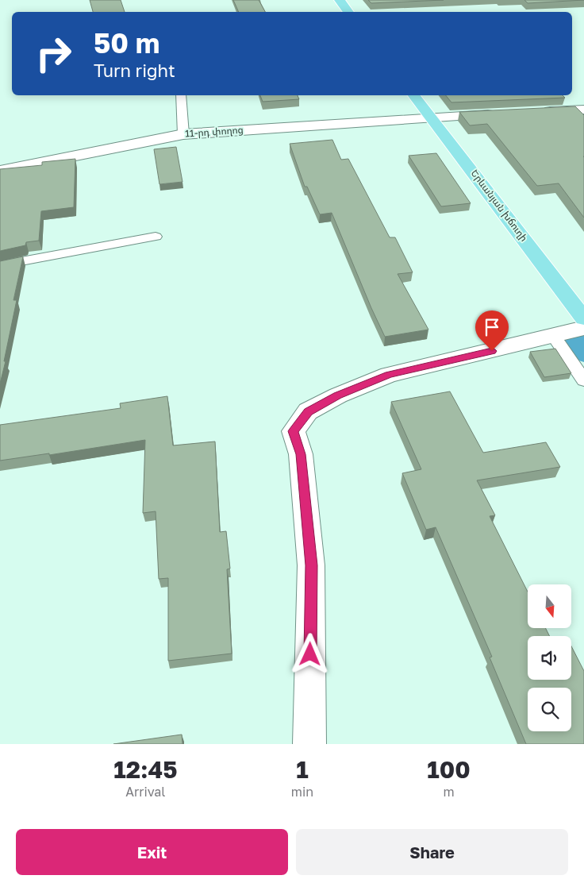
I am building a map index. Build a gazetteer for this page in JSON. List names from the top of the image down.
{
  "streets": {
    "main road": ["Երևանյան խճուղի"],
    "street": ["11-րդ փողոց"]
  },
  "crossings": [
    ["11-րդ փողոց", "Երևանյան խճուղի"]
  ],
  "north": "bottom",
  "page": {
    "turn": ["50 m", "Turn right"],
    "eta": [
      "12:45",
      "Arrival",
      "1",
      "min",
      "100",
      "m"
    ],
    "buttons": ["Exit", "Share"]
  }
}
